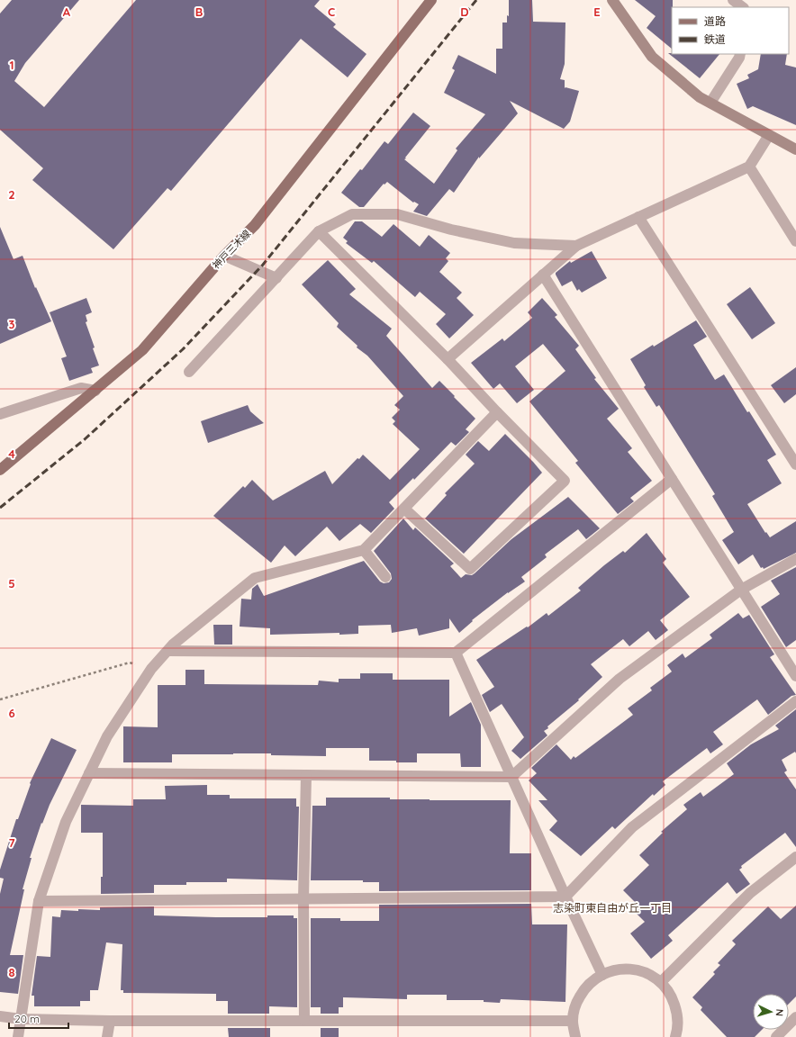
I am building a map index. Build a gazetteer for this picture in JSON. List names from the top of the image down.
{
  "streets": {
    "main road": ["神戸三木線"]
  },
  "districts": ["志染町東自由が丘一丁目"],
  "legend": ["道路", "鉄道"],
  "scale_bar": "20 m",
  "north": "right",
  "grid": {
    "columns": [
      "A",
      "B",
      "C",
      "D",
      "E"
    ],
    "rows": [
      "1",
      "2",
      "3",
      "4",
      "5",
      "6",
      "7",
      "8"
    ]
  }
}
